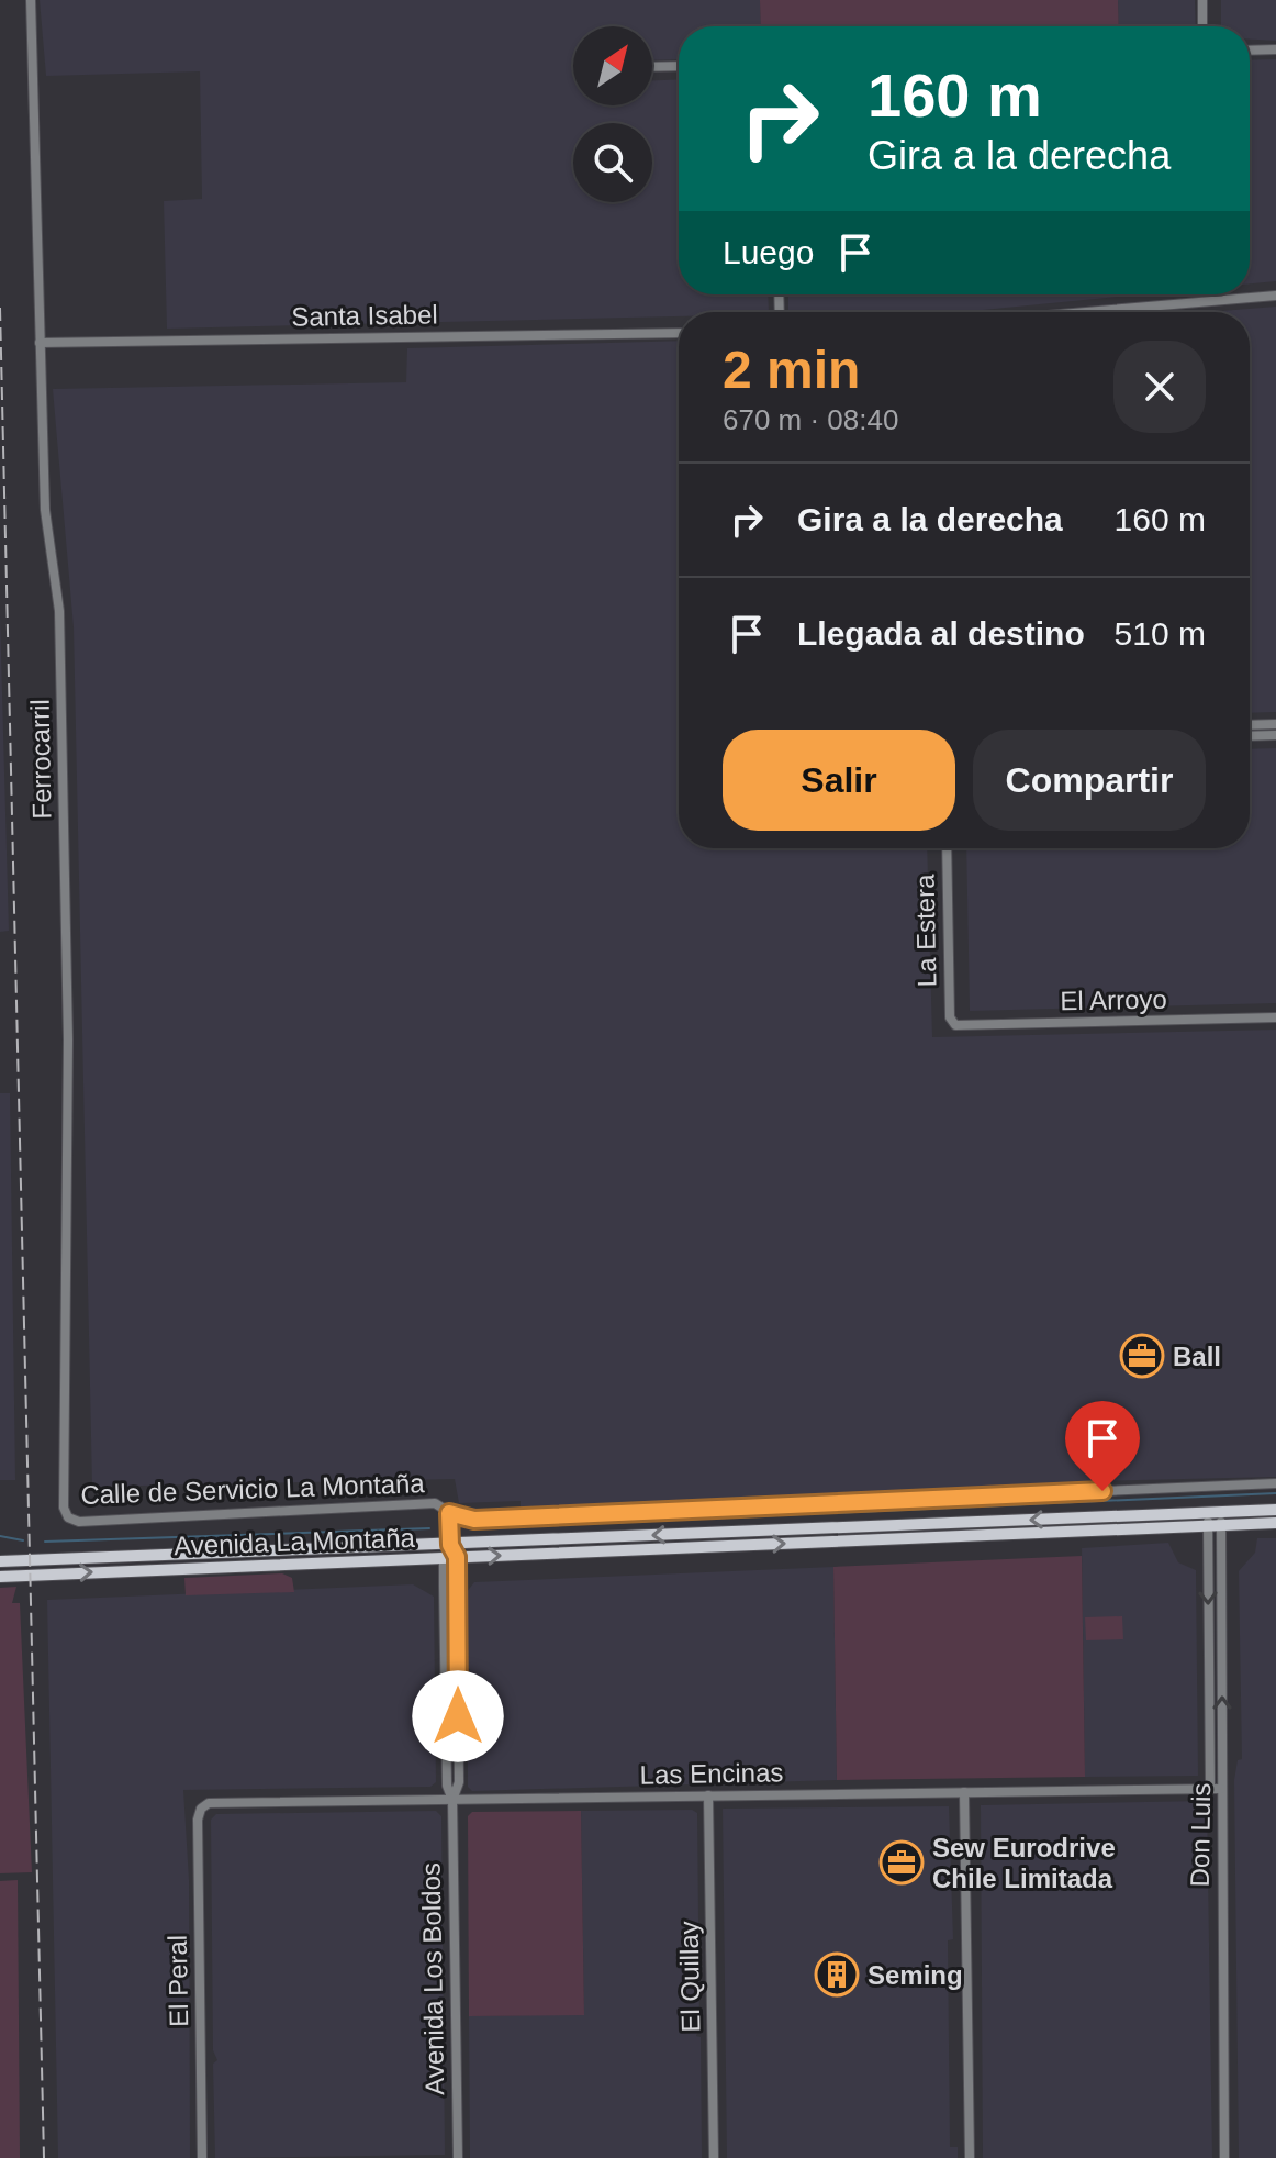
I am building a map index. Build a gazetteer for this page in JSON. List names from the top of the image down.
{
  "streets": {
    "main road": ["Avenida La Montaña"],
    "street": [
      "Santa Isabel",
      "Ferrocarril",
      "La Estera",
      "El Arroyo",
      "Calle de Servicio La Montaña",
      "Las Encinas",
      "Don Luis",
      "El Quillay",
      "Avenida Los Boldos",
      "El Peral"
    ]
  },
  "crossings": [
    ["Santa Isabel", "Ferrocarril"],
    ["Ferrocarril", "Calle de Servicio La Montaña"],
    ["La Estera", "El Arroyo"],
    ["Calle de Servicio La Montaña", "Avenida Los Boldos"],
    ["Avenida La Montaña", "Don Luis"],
    ["Avenida La Montaña", "Avenida Los Boldos"],
    ["Las Encinas", "Don Luis"],
    ["Las Encinas", "El Quillay"],
    ["Las Encinas", "Avenida Los Boldos"],
    ["Las Encinas", "El Peral"]
  ],
  "places": {
    "office": ["Ball", "Sew Eurodrive Chile Limitada"],
    "building": ["Seming"]
  },
  "north": "top right",
  "page": {
    "turn": ["160 m", "Gira a la derecha"],
    "then": "Luego",
    "heading": ["2 min", "670 m · 08:40"],
    "list": [
      {
        "name": "Gira a la derecha",
        "value": "160 m"
      },
      {
        "name": "Llegada al destino",
        "value": "510 m"
      }
    ],
    "buttons": ["Salir", "Compartir"]
  }
}
